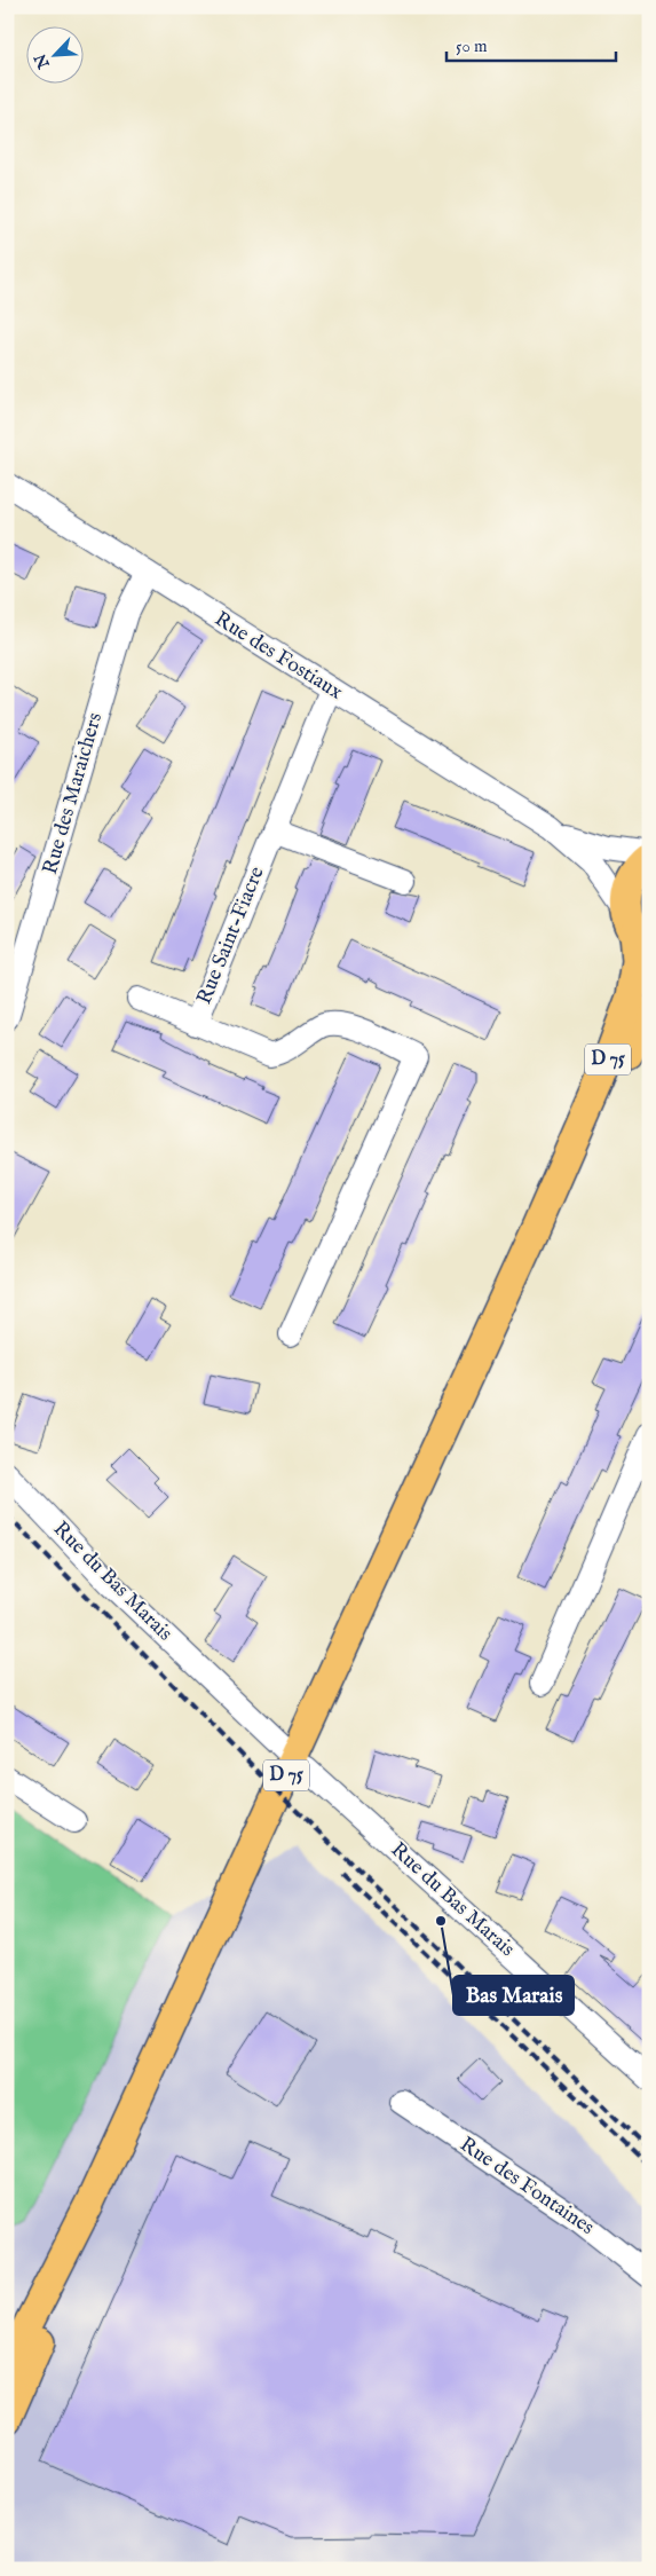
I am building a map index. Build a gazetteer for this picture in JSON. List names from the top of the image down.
{
  "streets": {
    "main road": ["D 75"],
    "street": [
      "Rue des Fostiaux",
      "Rue des Maraichers",
      "Rue Saint-Fiacre",
      "Rue du Bas Marais",
      "Rue des Fontaines"
    ]
  },
  "crossings": [
    ["Rue des Fostiaux", "Rue des Maraichers"],
    ["Rue des Fostiaux", "Rue Saint-Fiacre"],
    ["Rue des Fostiaux", "D 75"],
    ["D 75", "Rue du Bas Marais"]
  ],
  "places": ["Bas Marais"],
  "scale_bar": "50 m",
  "north": "bottom left"
}
